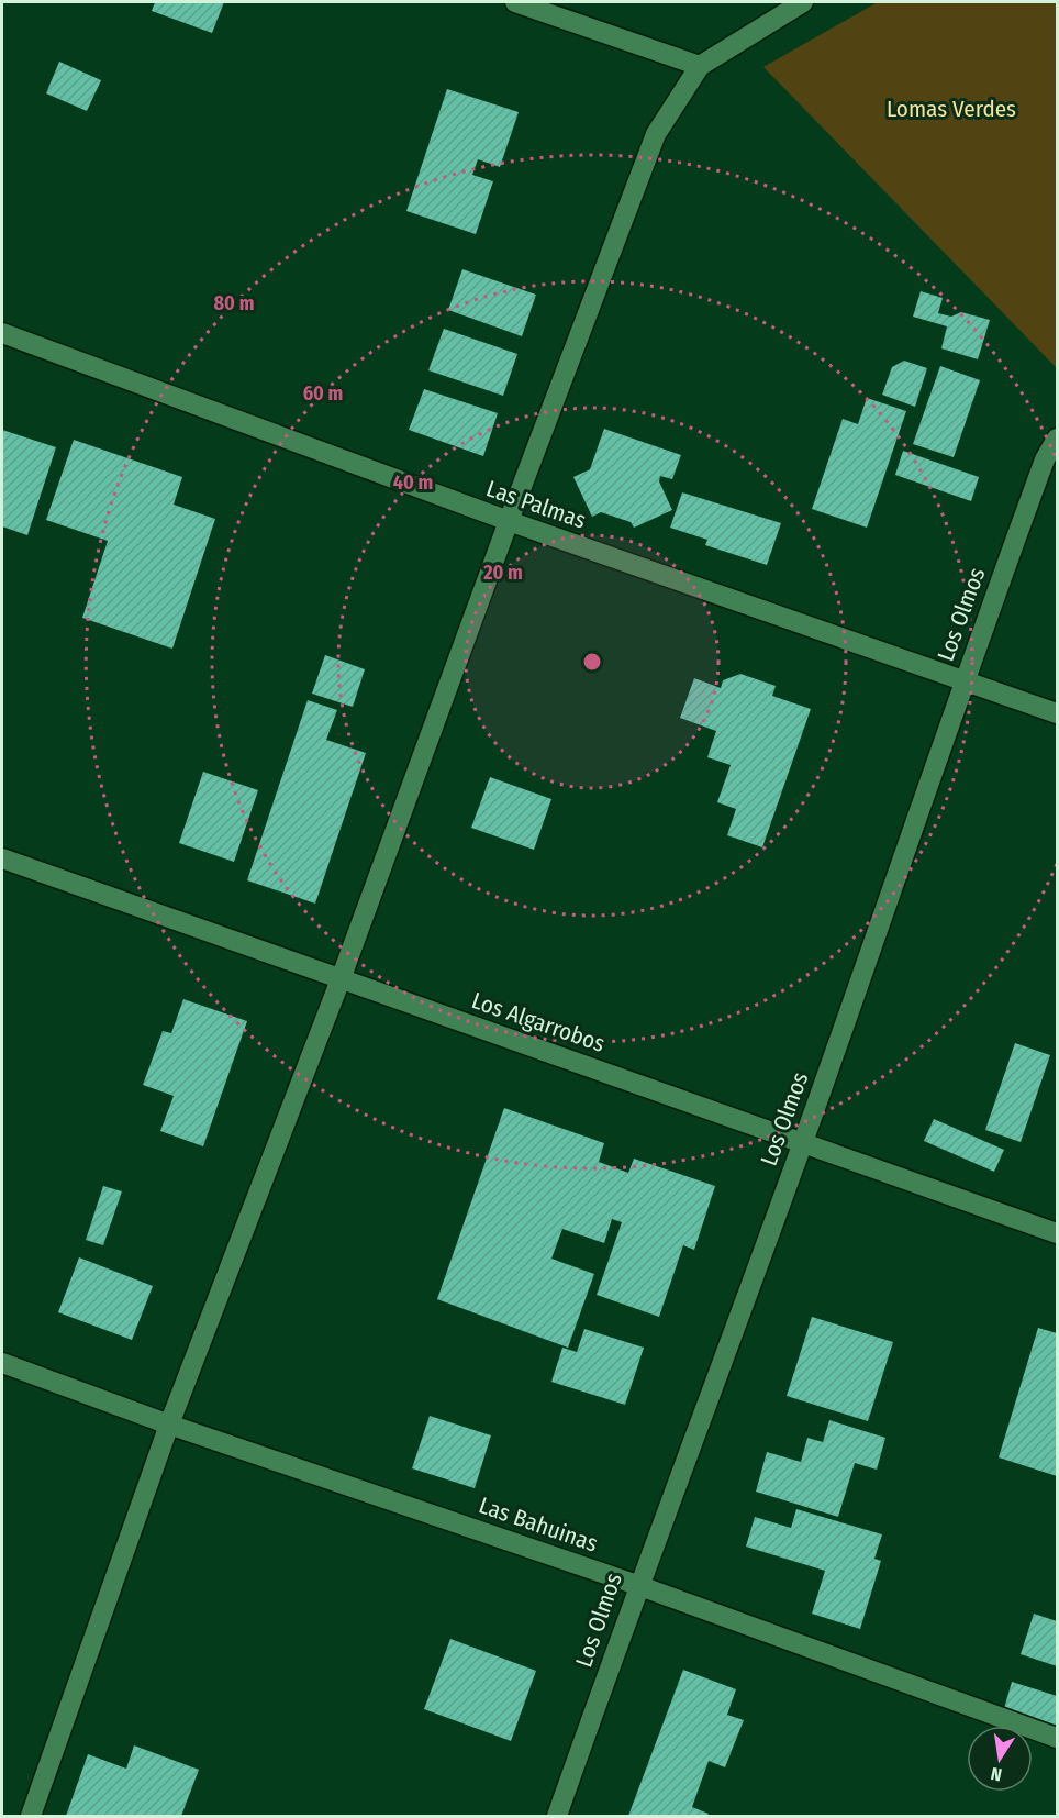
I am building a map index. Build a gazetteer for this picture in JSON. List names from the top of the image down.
{
  "streets": {
    "street": [
      "Las Palmas",
      "Los Olmos",
      "Los Algarrobos",
      "Las Bahuinas"
    ]
  },
  "crossings": [
    ["Las Palmas", "Los Olmos"],
    ["Los Olmos", "Los Algarrobos"],
    ["Los Olmos", "Las Bahuinas"]
  ],
  "parks": ["Lomas Verdes"],
  "north": "bottom",
  "rings": [
    "80 m",
    "60 m",
    "40 m",
    "20 m"
  ]
}
